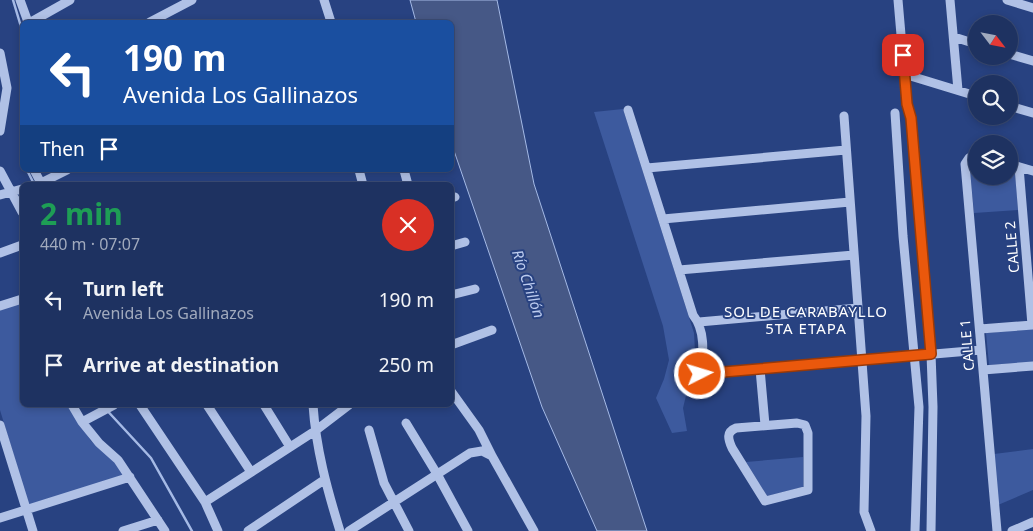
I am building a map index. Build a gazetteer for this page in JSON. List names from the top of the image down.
{
  "streets": {
    "street": ["CALLE 2", "CALLE 1"]
  },
  "districts": ["SOL DE CARABAYLLO 5TA ETAPA"],
  "water": ["Río Chillón"],
  "north": "bottom right",
  "page": {
    "turn": ["190 m", "Avenida Los Gallinazos"],
    "then": "Then",
    "heading": ["2 min", "440 m · 07:07"],
    "list": [
      {
        "name": "Turn left",
        "note": "Avenida Los Gallinazos",
        "value": "190 m"
      },
      {
        "name": "Arrive at destination",
        "value": "250 m"
      }
    ]
  }
}
